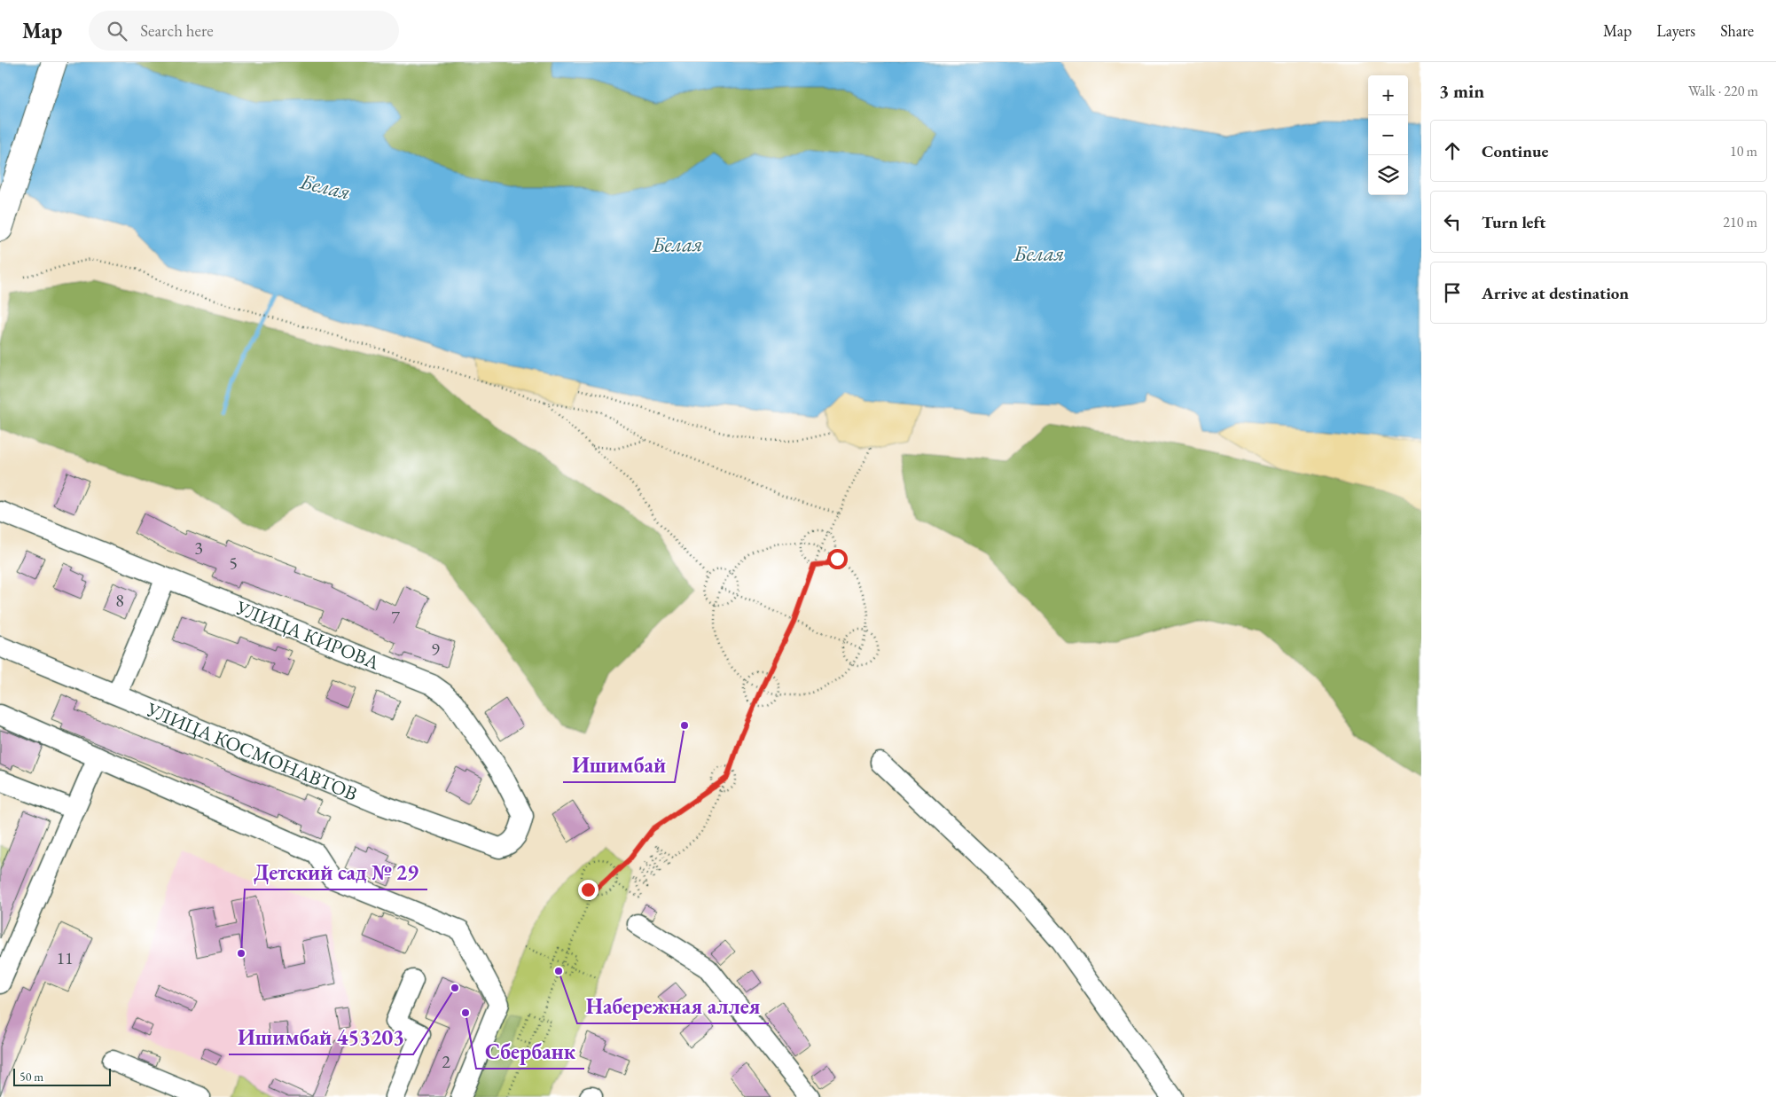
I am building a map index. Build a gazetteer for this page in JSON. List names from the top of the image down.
{
  "streets": {
    "street": ["УЛИЦА КИРОВА", "УЛИЦА КОСМОНАВТОВ"]
  },
  "crossings": [
    ["УЛИЦА КИРОВА", "УЛИЦА КОСМОНАВТОВ"]
  ],
  "water": ["Белая"],
  "places": [
    "Ишимбай",
    "Детский сад № 29",
    "Набережная аллея",
    "Ишимбай 453203",
    "Сбербанк"
  ],
  "house_numbers": [
    "3",
    "5",
    "8",
    "7",
    "9",
    "11",
    "2"
  ],
  "scale_bar": "50 m",
  "page": {
    "header": "Map",
    "search": "Search here",
    "nav": ["Map", "Layers", "Share"],
    "heading": ["3 min", "Walk · 220 m"],
    "map_buttons": ["+", "−"],
    "list": [
      ["Continue", "10 m"],
      ["Turn left", "210 m"],
      "Arrive at destination"
    ],
    "scale": "50 m"
  }
}
